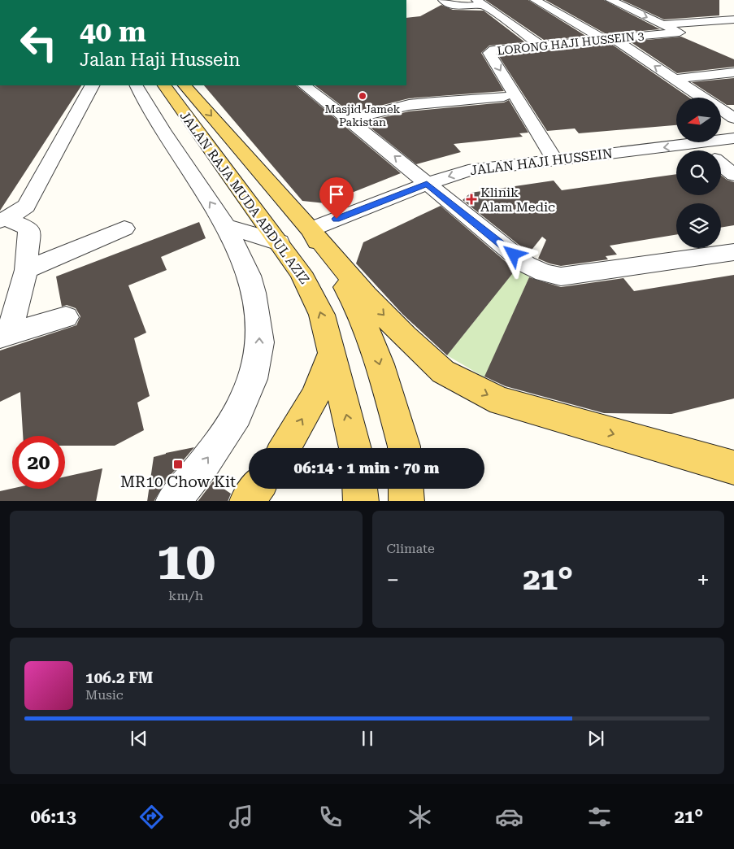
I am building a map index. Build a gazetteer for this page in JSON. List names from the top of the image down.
{
  "streets": {
    "main road": ["JALAN RAJA MUDA ABDUL AZIZ"],
    "street": ["LORONG HAJI HUSSEIN 3", "JALAN HAJI HUSSEIN"]
  },
  "crossings": [
    ["LORONG HAJI HUSSEIN 3", "JALAN HAJI HUSSEIN"],
    ["JALAN HAJI HUSSEIN", "JALAN RAJA MUDA ABDUL AZIZ"]
  ],
  "places": {
    "other": ["Masjid Jamek Pakistan"],
    "health": ["Klinik Alam Medic"],
    "transit": ["MR10 Chow Kit"]
  },
  "north": "left",
  "page": {
    "turn": ["40 m", "Jalan Haji Hussein"],
    "limit": "20",
    "trip": "06:14 · 1 min · 70 m",
    "tile": [
      ["10", "km/h"],
      "Climate"
    ],
    "heat": ["−", "21°", "+"],
    "song": ["106.2 FM", "Music"],
    "tabs": ["06:13", "21°"]
  }
}
